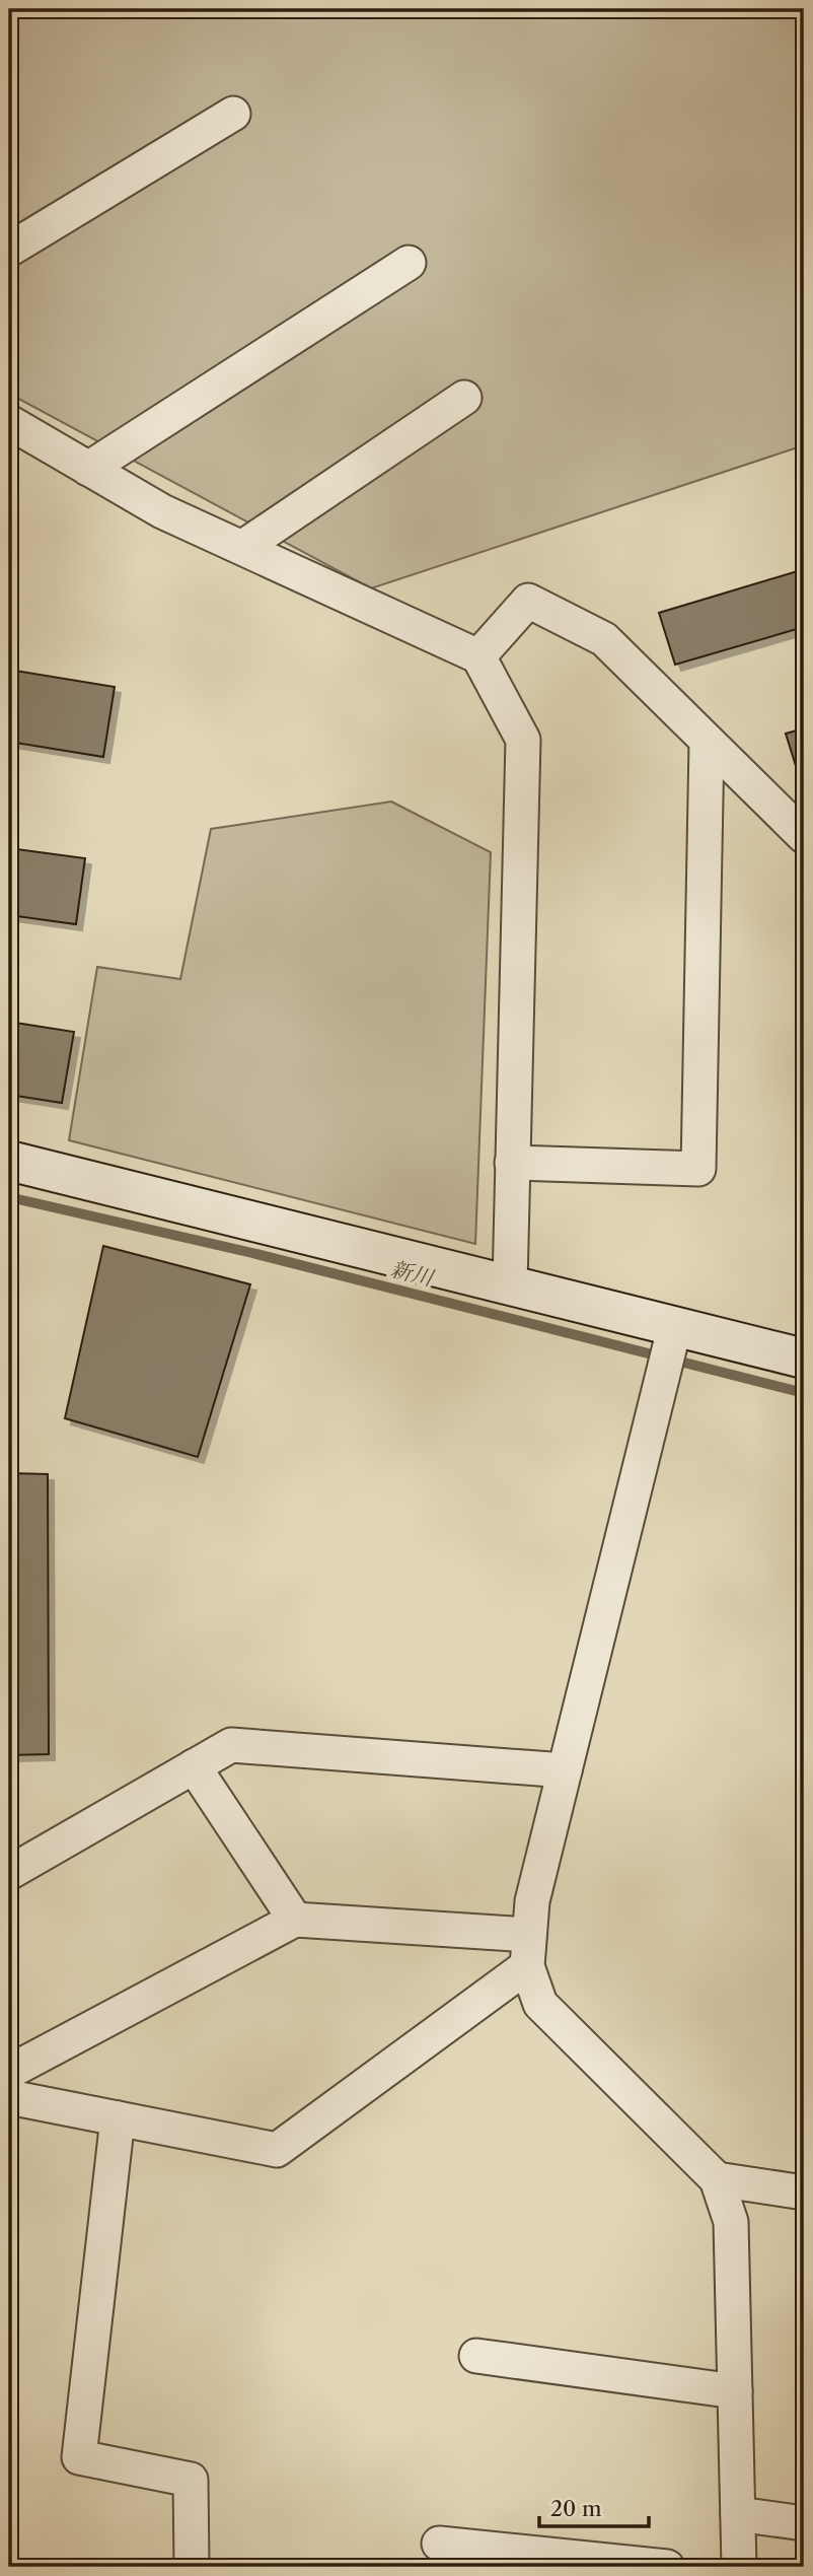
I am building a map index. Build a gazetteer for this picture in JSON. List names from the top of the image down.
{
  "water": ["新川"],
  "scale_bar": "20 m"
}
